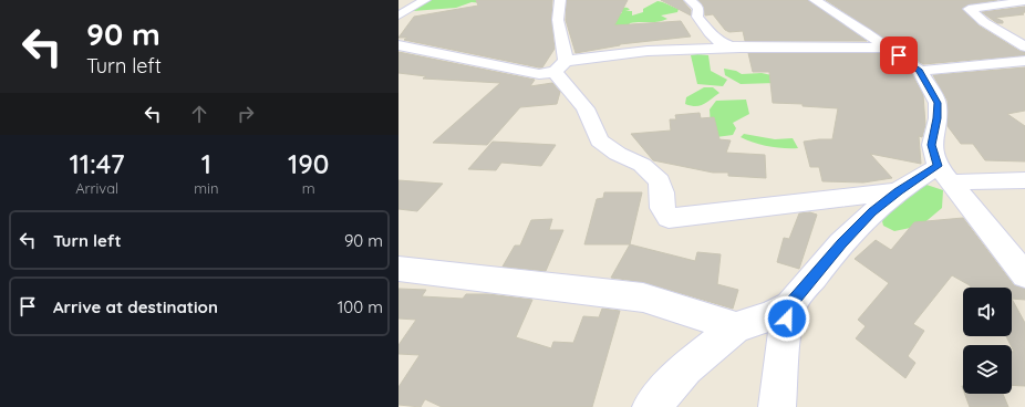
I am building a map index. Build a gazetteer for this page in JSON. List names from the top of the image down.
{
  "page": {
    "turn": ["90 m", "Turn left"],
    "eta": [
      "11:47",
      "Arrival",
      "1",
      "min",
      "190",
      "m"
    ],
    "list": [
      {
        "name": "Turn left",
        "value": "90 m"
      },
      {
        "name": "Arrive at destination",
        "value": "100 m"
      }
    ]
  }
}
